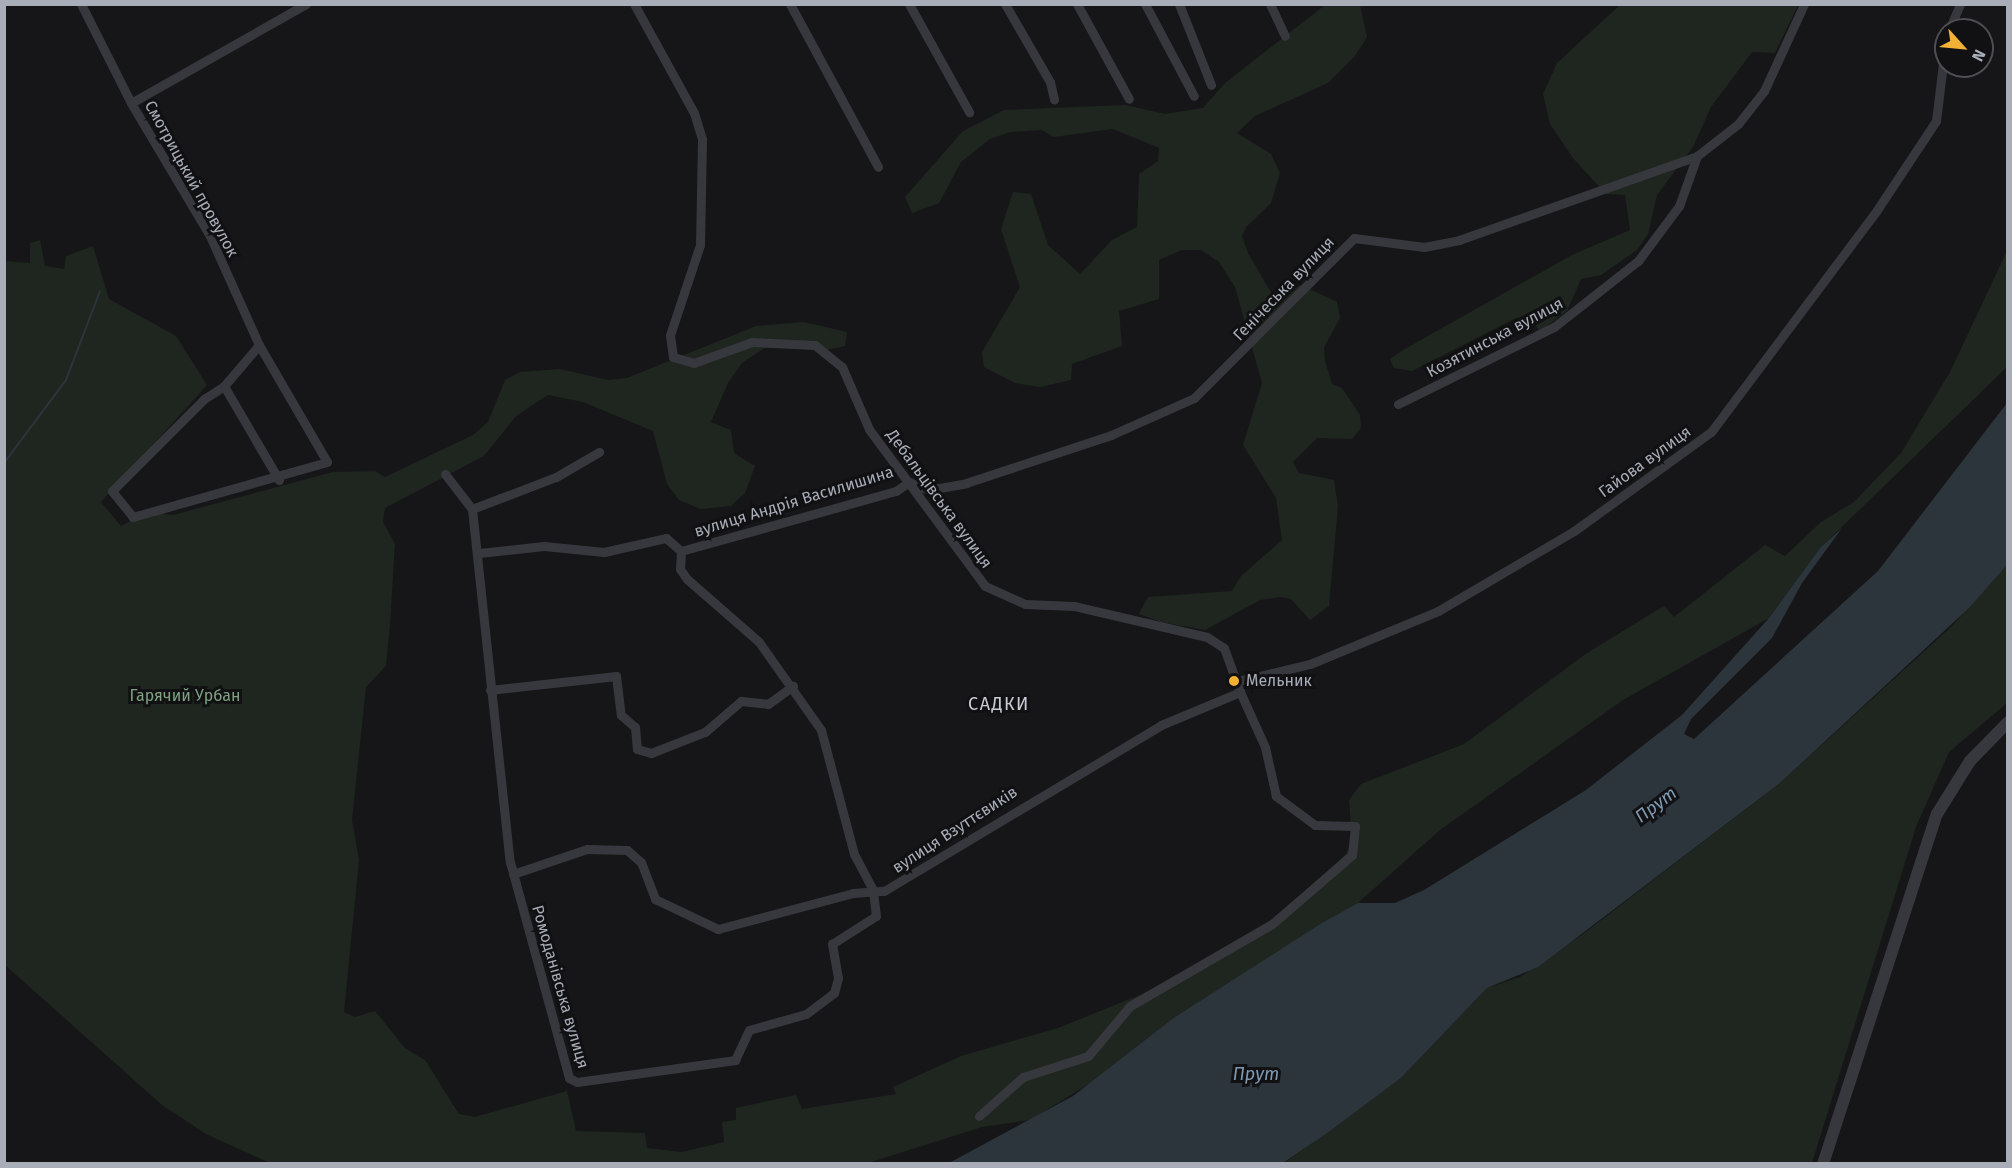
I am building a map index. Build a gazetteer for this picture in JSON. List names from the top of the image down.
{
  "streets": {
    "street": [
      "Смотрицький провулок",
      "Генічеська вулиця",
      "Козятинська вулиця",
      "Гайова вулиця",
      "Дебальцівська вулиця",
      "вулиця Андрія Василишина",
      "вулиця Взуттєвиків",
      "Ромоданівська вулиця"
    ]
  },
  "crossings": [
    ["Генічеська вулиця", "Козятинська вулиця"],
    ["Генічеська вулиця", "Дебальцівська вулиця"],
    ["Генічеська вулиця", "вулиця Андрія Василишина"],
    ["Гайова вулиця", "Дебальцівська вулиця"],
    ["Дебальцівська вулиця", "вулиця Андрія Василишина"],
    ["вулиця Андрія Василишина", "Ромоданівська вулиця"],
    ["вулиця Взуттєвиків", "Ромоданівська вулиця"]
  ],
  "districts": ["САДКИ"],
  "water": ["Прут"],
  "parks": ["Гарячий Урбан"],
  "places": ["Мельник"],
  "north": "bottom right"
}
